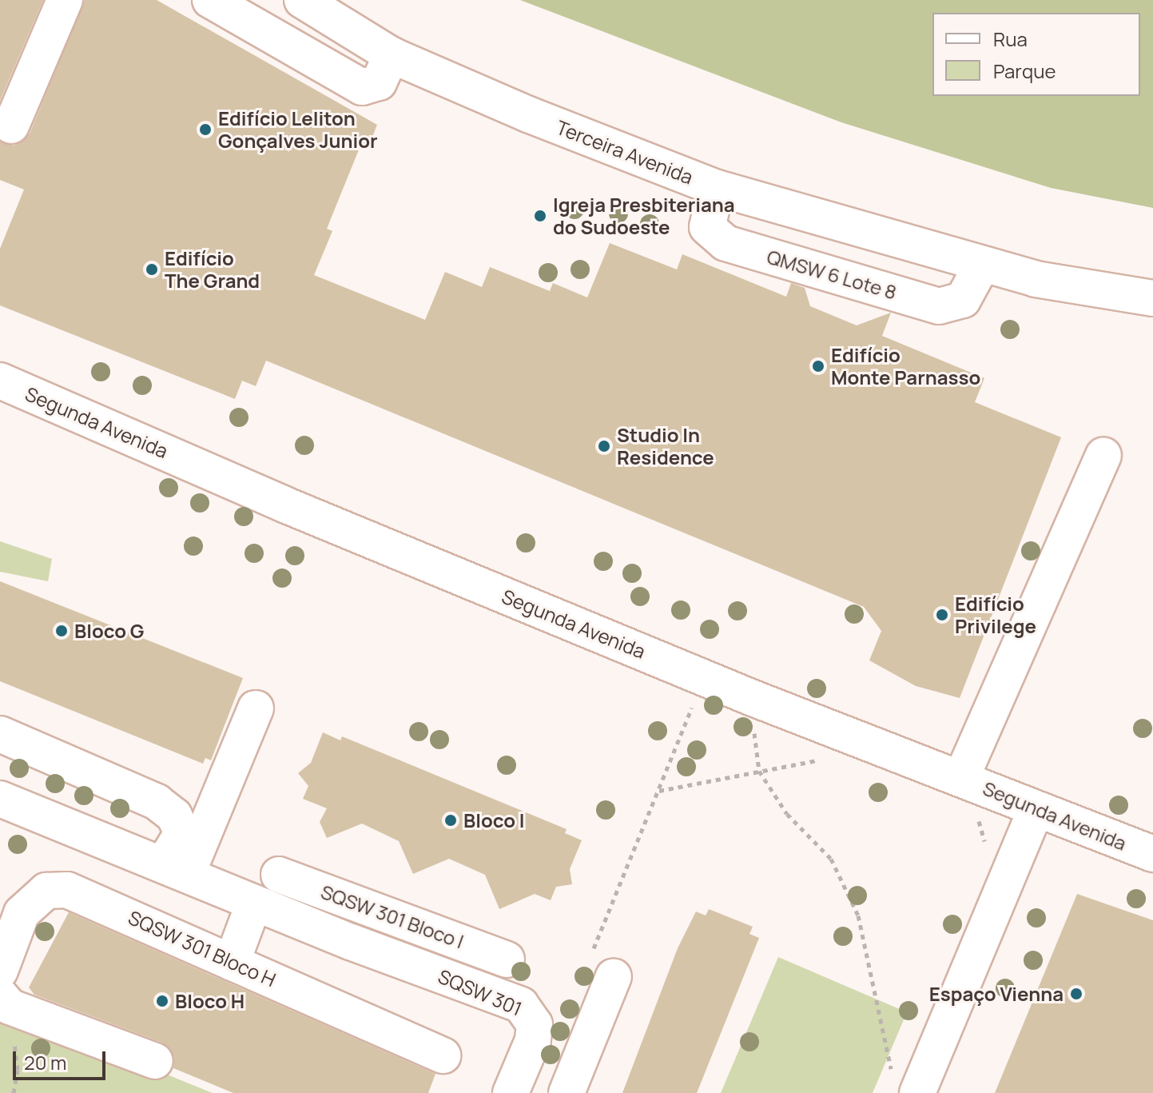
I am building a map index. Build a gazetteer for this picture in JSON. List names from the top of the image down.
{
  "streets": {
    "street": [
      "Terceira Avenida",
      "QMSW 6 Lote 8",
      "Segunda Avenida",
      "SQSW 301 Bloco I",
      "SQSW 301 Bloco H",
      "SQSW 301"
    ]
  },
  "crossings": [
    ["Terceira Avenida", "QMSW 6 Lote 8"]
  ],
  "places": [
    "Edifício Leliton Gonçalves Junior",
    "Igreja Presbiteriana do Sudoeste",
    "Edifício The Grand",
    "Edifício Monte Parnasso",
    "Studio In Residence",
    "Edifício Privilege",
    "Bloco G",
    "Bloco I",
    "Espaço Vienna",
    "Bloco H"
  ],
  "legend": ["Rua", "Parque"],
  "scale_bar": "20 m"
}
